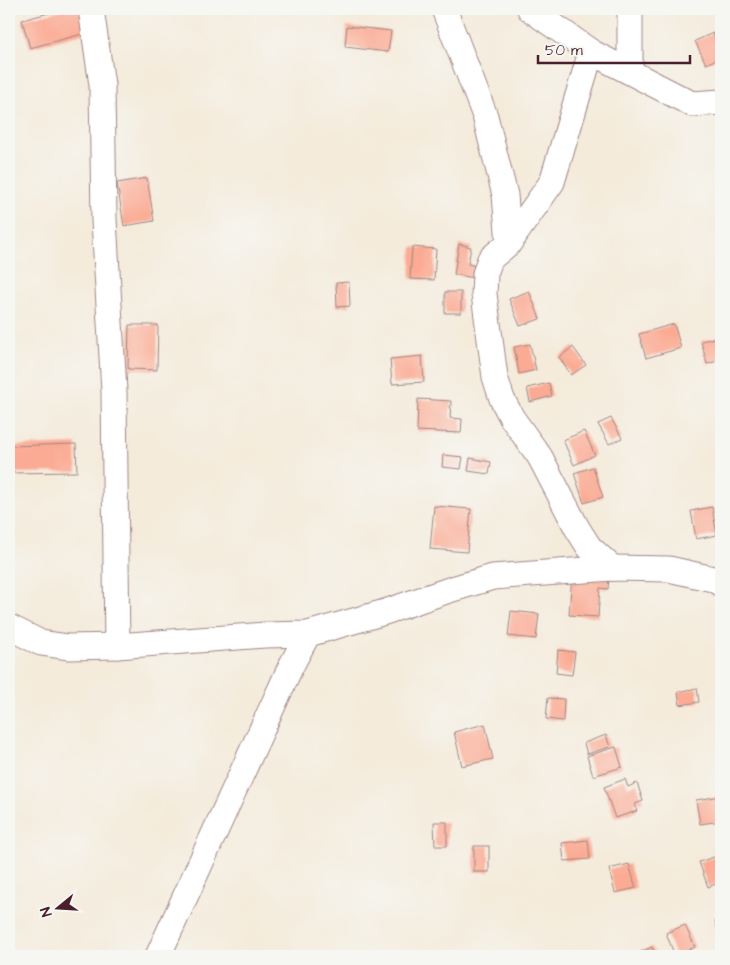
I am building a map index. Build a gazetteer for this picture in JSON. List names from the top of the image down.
{
  "scale_bar": "50 m",
  "north": "left"
}
